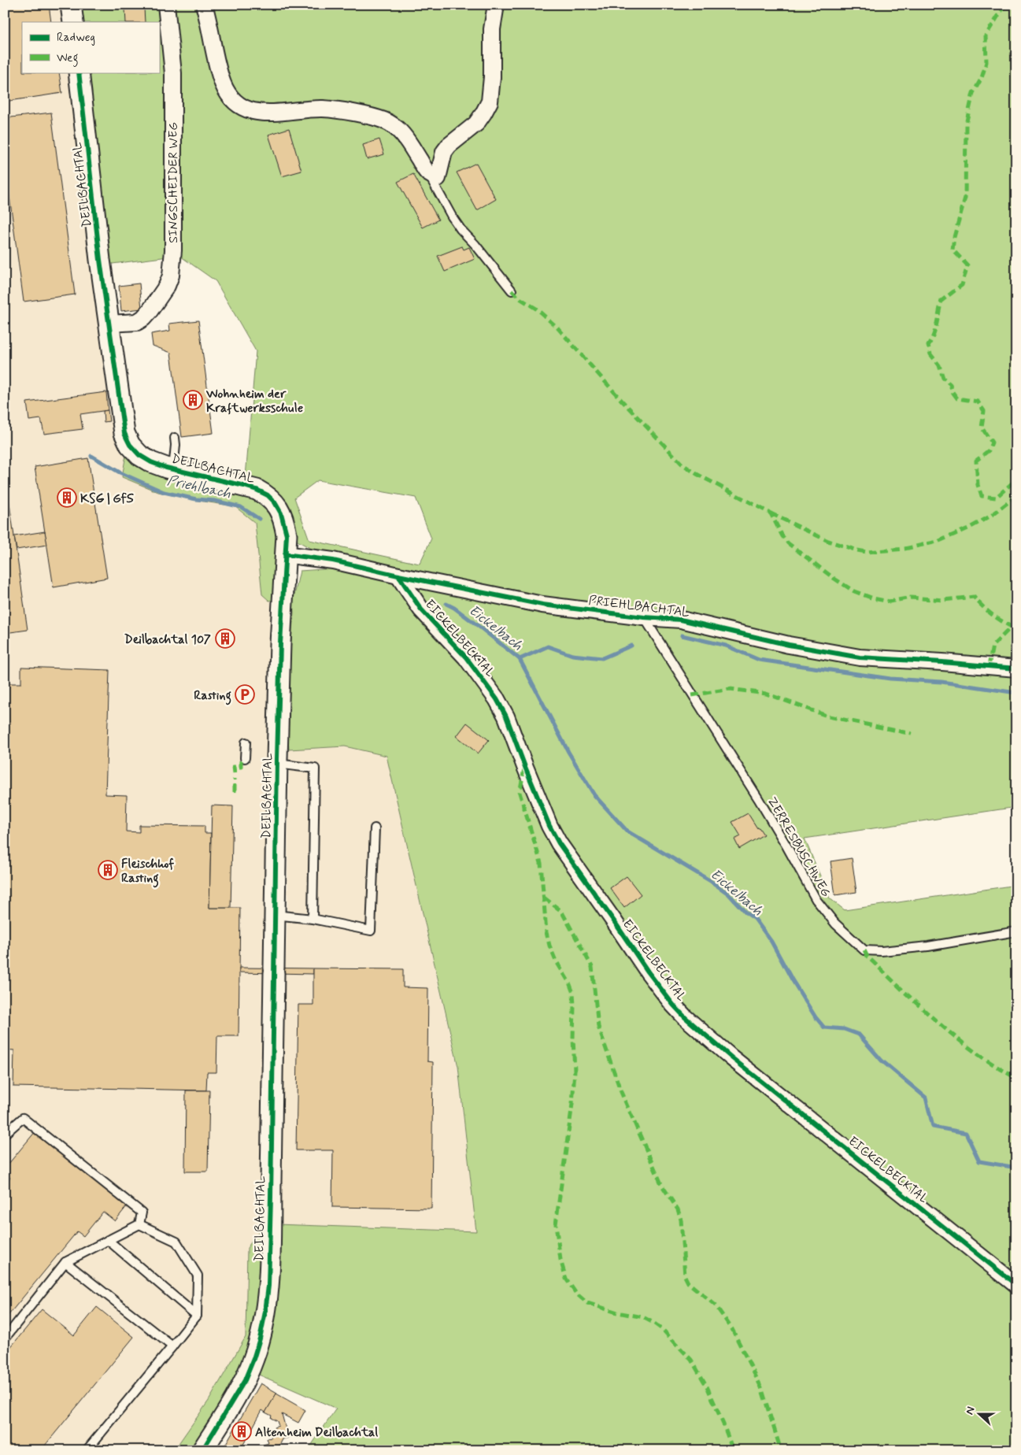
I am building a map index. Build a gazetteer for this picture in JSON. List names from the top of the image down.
{
  "streets": {
    "street": [
      "SINGSCHEIDER WEG",
      "DEILBACHTAL",
      "PRIEHLBACHTAL",
      "EICKELBECKTAL"
    ],
    "lane": ["ZERRESBUSCHWEG"]
  },
  "crossings": [
    ["SINGSCHEIDER WEG", "DEILBACHTAL"],
    ["DEILBACHTAL", "PRIEHLBACHTAL"],
    ["PRIEHLBACHTAL", "EICKELBECKTAL"],
    ["PRIEHLBACHTAL", "ZERRESBUSCHWEG"]
  ],
  "water": ["Priehlbach", "Eickelbach"],
  "places": {
    "building": [
      "Wohnheim der Kraftwerksschule",
      "KSG | GfS",
      "Deilbachtal 107",
      "Fleischhof Rasting",
      "Altenheim Deilbachtal"
    ],
    "parking": ["Rasting"]
  },
  "legend": ["Radweg", "Weg"],
  "north": "left"
}
